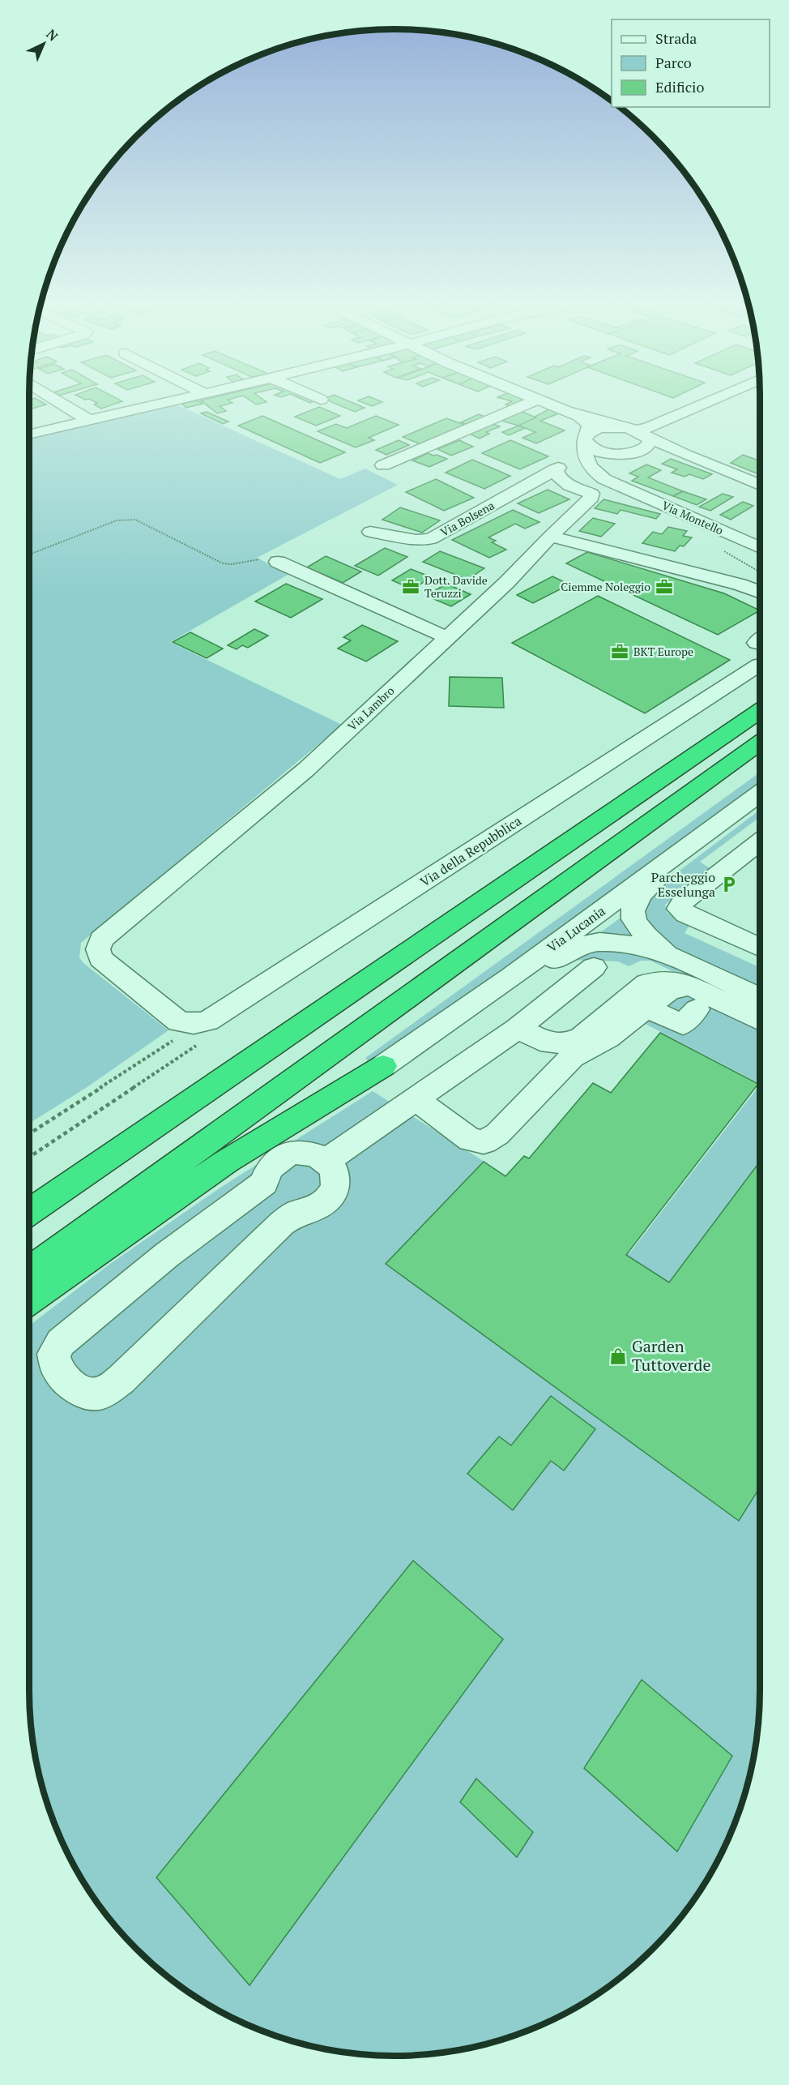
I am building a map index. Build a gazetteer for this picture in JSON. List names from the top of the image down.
{
  "streets": {
    "street": [
      "Via Montello",
      "Via Bolsena",
      "Via Lambro",
      "Via della Repubblica",
      "Via Lucania"
    ]
  },
  "crossings": [
    ["Via Bolsena", "Via Lambro"],
    ["Via Lambro", "Via della Repubblica"]
  ],
  "places": {
    "office": ["Dott. Davide Teruzzi", "Ciemme Noleggio", "BKT Europe"],
    "parking": ["Parcheggio Esselunga"],
    "shop": ["Garden Tuttoverde"]
  },
  "legend": ["Strada", "Parco", "Edificio"],
  "north": "top right"
}
